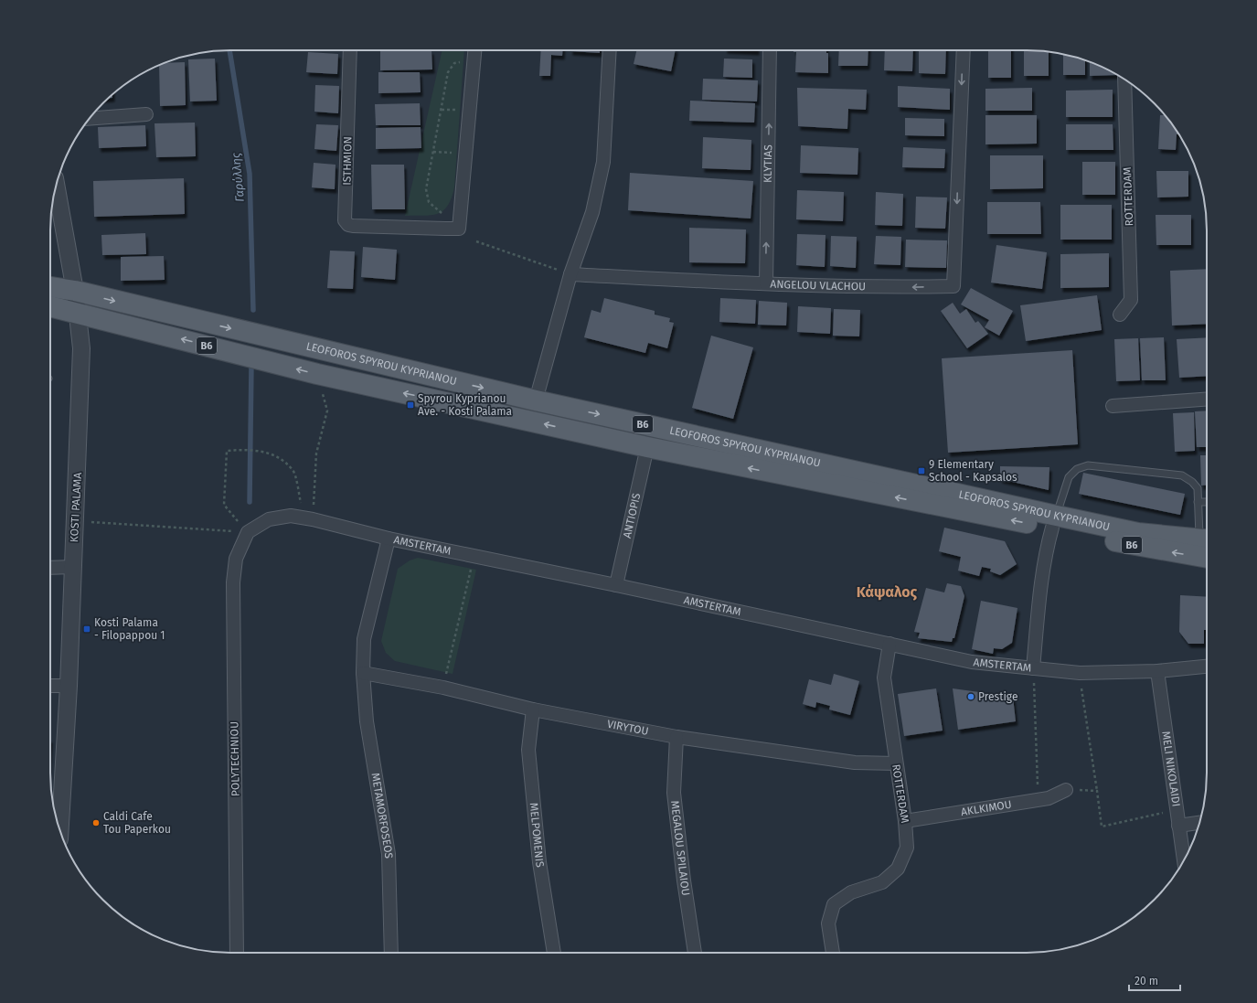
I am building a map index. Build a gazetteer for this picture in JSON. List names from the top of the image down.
{
  "streets": {
    "main road": ["B6", "LEOFOROS SPYROU KYPRIANOU"],
    "street": [
      "ISTHMION",
      "KLYTIAS",
      "ROTTERDAM",
      "ANGELOU VLACHOU",
      "KOSTI PALAMA",
      "ANTIOPIS",
      "AMSTERTAM",
      "VIRYTOU",
      "POLYTECHNIOU",
      "MELI NIKOLAIDI",
      "AKLKIMOU",
      "METAMORFOSEOS",
      "MELPOMENIS",
      "MEGALOU SPILAIOU"
    ]
  },
  "crossings": [
    ["KLYTIAS", "ANGELOU VLACHOU"],
    ["ROTTERDAM", "AMSTERTAM"],
    ["ROTTERDAM", "VIRYTOU"],
    ["ROTTERDAM", "AKLKIMOU"],
    ["LEOFOROS SPYROU KYPRIANOU", "KOSTI PALAMA"],
    ["LEOFOROS SPYROU KYPRIANOU", "ANTIOPIS"],
    ["ANTIOPIS", "AMSTERTAM"],
    ["AMSTERTAM", "POLYTECHNIOU"],
    ["AMSTERTAM", "MELI NIKOLAIDI"],
    ["AMSTERTAM", "METAMORFOSEOS"],
    ["VIRYTOU", "METAMORFOSEOS"],
    ["VIRYTOU", "MELPOMENIS"],
    ["VIRYTOU", "MEGALOU SPILAIOU"]
  ],
  "one_way": ["KLYTIAS"],
  "districts": ["Κάψαλος"],
  "water": ["Γαρύλλης"],
  "places": {
    "transit": ["Spyrou Kyprianou Ave. - Kosti Palama", "9 Elementary School - Kapsalos", "Kosti Palama - Filopappou 1"],
    "other": ["Prestige", "Caldi Cafe Tou Paperkou"]
  },
  "scale_bar": "20 m"
}
